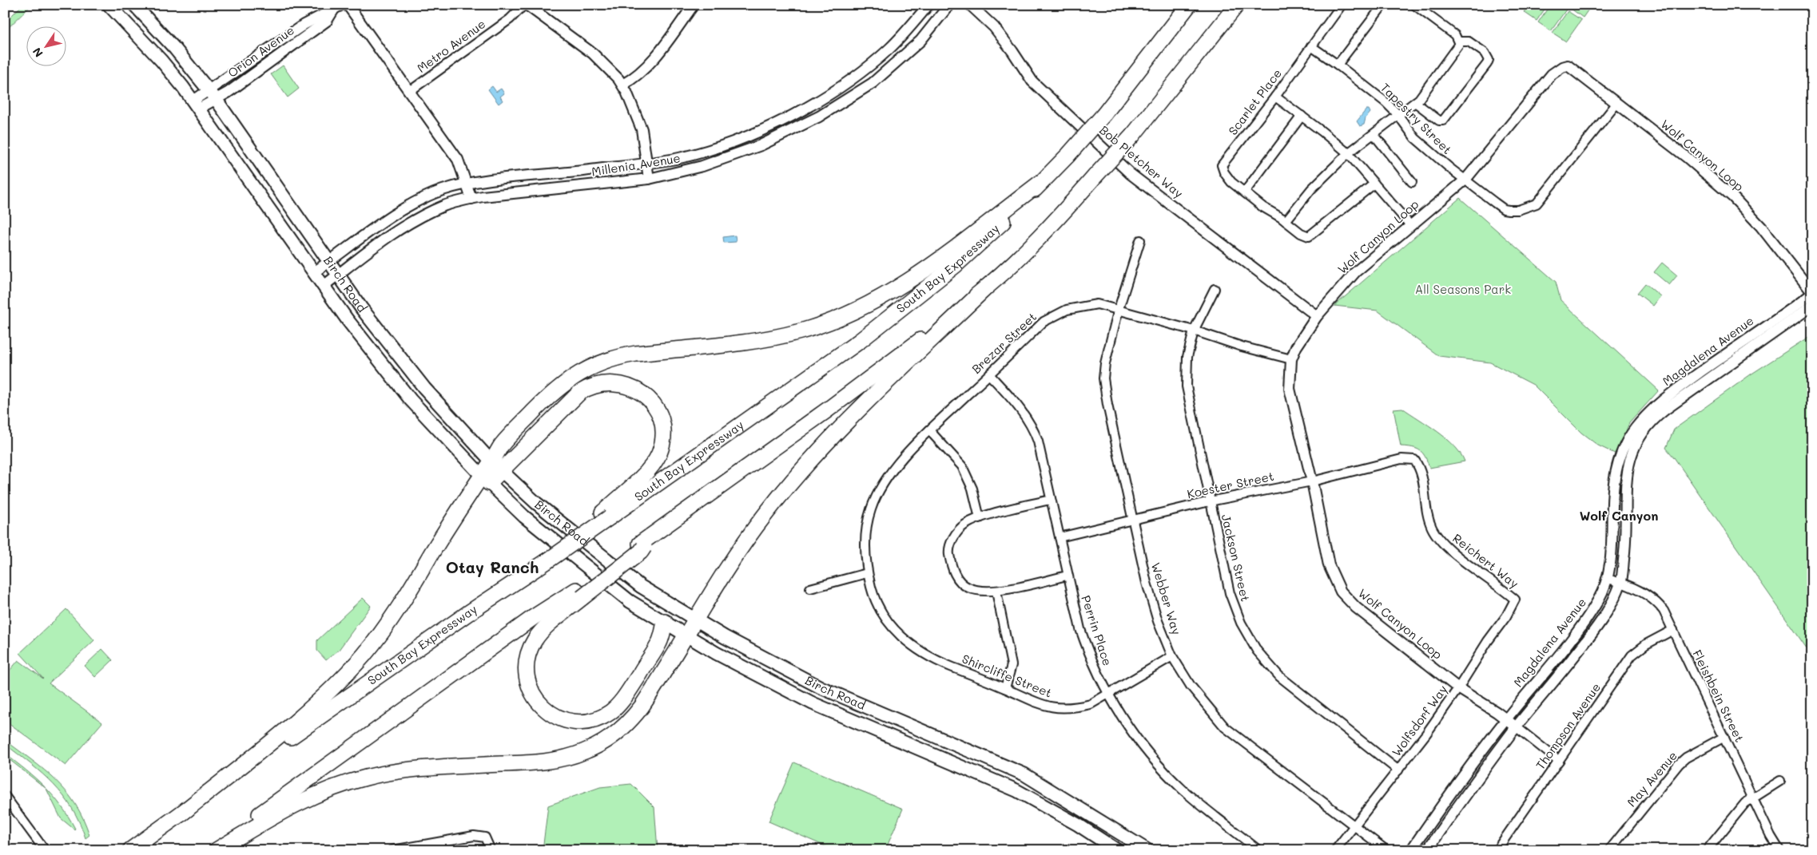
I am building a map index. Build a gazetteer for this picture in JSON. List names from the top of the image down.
{
  "streets": {
    "highway": ["South Bay Expressway"],
    "main road": ["Birch Road"],
    "street": [
      "Metro Avenue",
      "Orion Avenue",
      "Scarlet Place",
      "Tapestry Street",
      "Wolf Canyon Loop",
      "Bob Pletcher Way",
      "Millenia Avenue",
      "Brezar Street",
      "Magdalena Avenue",
      "Koester Street",
      "Jackson Street",
      "Reichert Way",
      "Webber Way",
      "Perrin Place",
      "Shircliffe Street",
      "Fleishbein Street",
      "Wolfsdorf Way",
      "Thompson Avenue",
      "May Avenue"
    ]
  },
  "crossings": [
    ["Orion Avenue", "Birch Road"],
    ["Scarlet Place", "Tapestry Street"],
    ["Tapestry Street", "Wolf Canyon Loop"],
    ["Wolf Canyon Loop", "Bob Pletcher Way"],
    ["Wolf Canyon Loop", "Brezar Street"],
    ["Wolf Canyon Loop", "Magdalena Avenue"],
    ["Wolf Canyon Loop", "Koester Street"],
    ["Wolf Canyon Loop", "Wolfsdorf Way"],
    ["Wolf Canyon Loop", "Thompson Avenue"],
    ["Millenia Avenue", "Birch Road"],
    ["Brezar Street", "Jackson Street"],
    ["Brezar Street", "Webber Way"],
    ["Brezar Street", "Perrin Place"],
    ["Brezar Street", "Shircliffe Street"],
    ["Magdalena Avenue", "Fleishbein Street"],
    ["Koester Street", "Jackson Street"],
    ["Koester Street", "Reichert Way"],
    ["Koester Street", "Webber Way"],
    ["Koester Street", "Perrin Place"],
    ["Jackson Street", "Wolfsdorf Way"],
    ["Reichert Way", "Wolfsdorf Way"],
    ["Webber Way", "Shircliffe Street"],
    ["Webber Way", "Wolfsdorf Way"],
    ["Perrin Place", "Shircliffe Street"],
    ["Fleishbein Street", "Thompson Avenue"],
    ["Fleishbein Street", "May Avenue"]
  ],
  "districts": ["Wolf Canyon", "Otay Ranch"],
  "parks": ["All Seasons Park"],
  "north": "bottom left"
}
